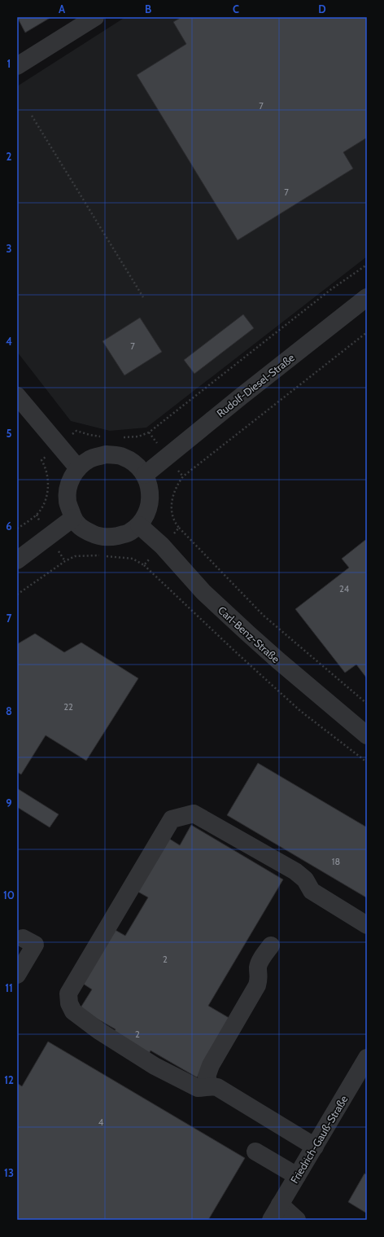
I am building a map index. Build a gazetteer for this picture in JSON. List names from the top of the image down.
{
  "streets": {
    "street": ["Rudolf-Diesel-Straße", "Carl-Benz-Straße", "Friedrich-Gauß-Straße"]
  },
  "crossings": [
    ["Rudolf-Diesel-Straße", "Carl-Benz-Straße"]
  ],
  "house_numbers": [
    "7",
    "7",
    "7",
    "24",
    "22",
    "18",
    "2",
    "2",
    "4"
  ],
  "grid": {
    "columns": [
      "A",
      "B",
      "C",
      "D"
    ],
    "rows": [
      "1",
      "2",
      "3",
      "4",
      "5",
      "6",
      "7",
      "8",
      "9",
      "10",
      "11",
      "12",
      "13"
    ]
  }
}
